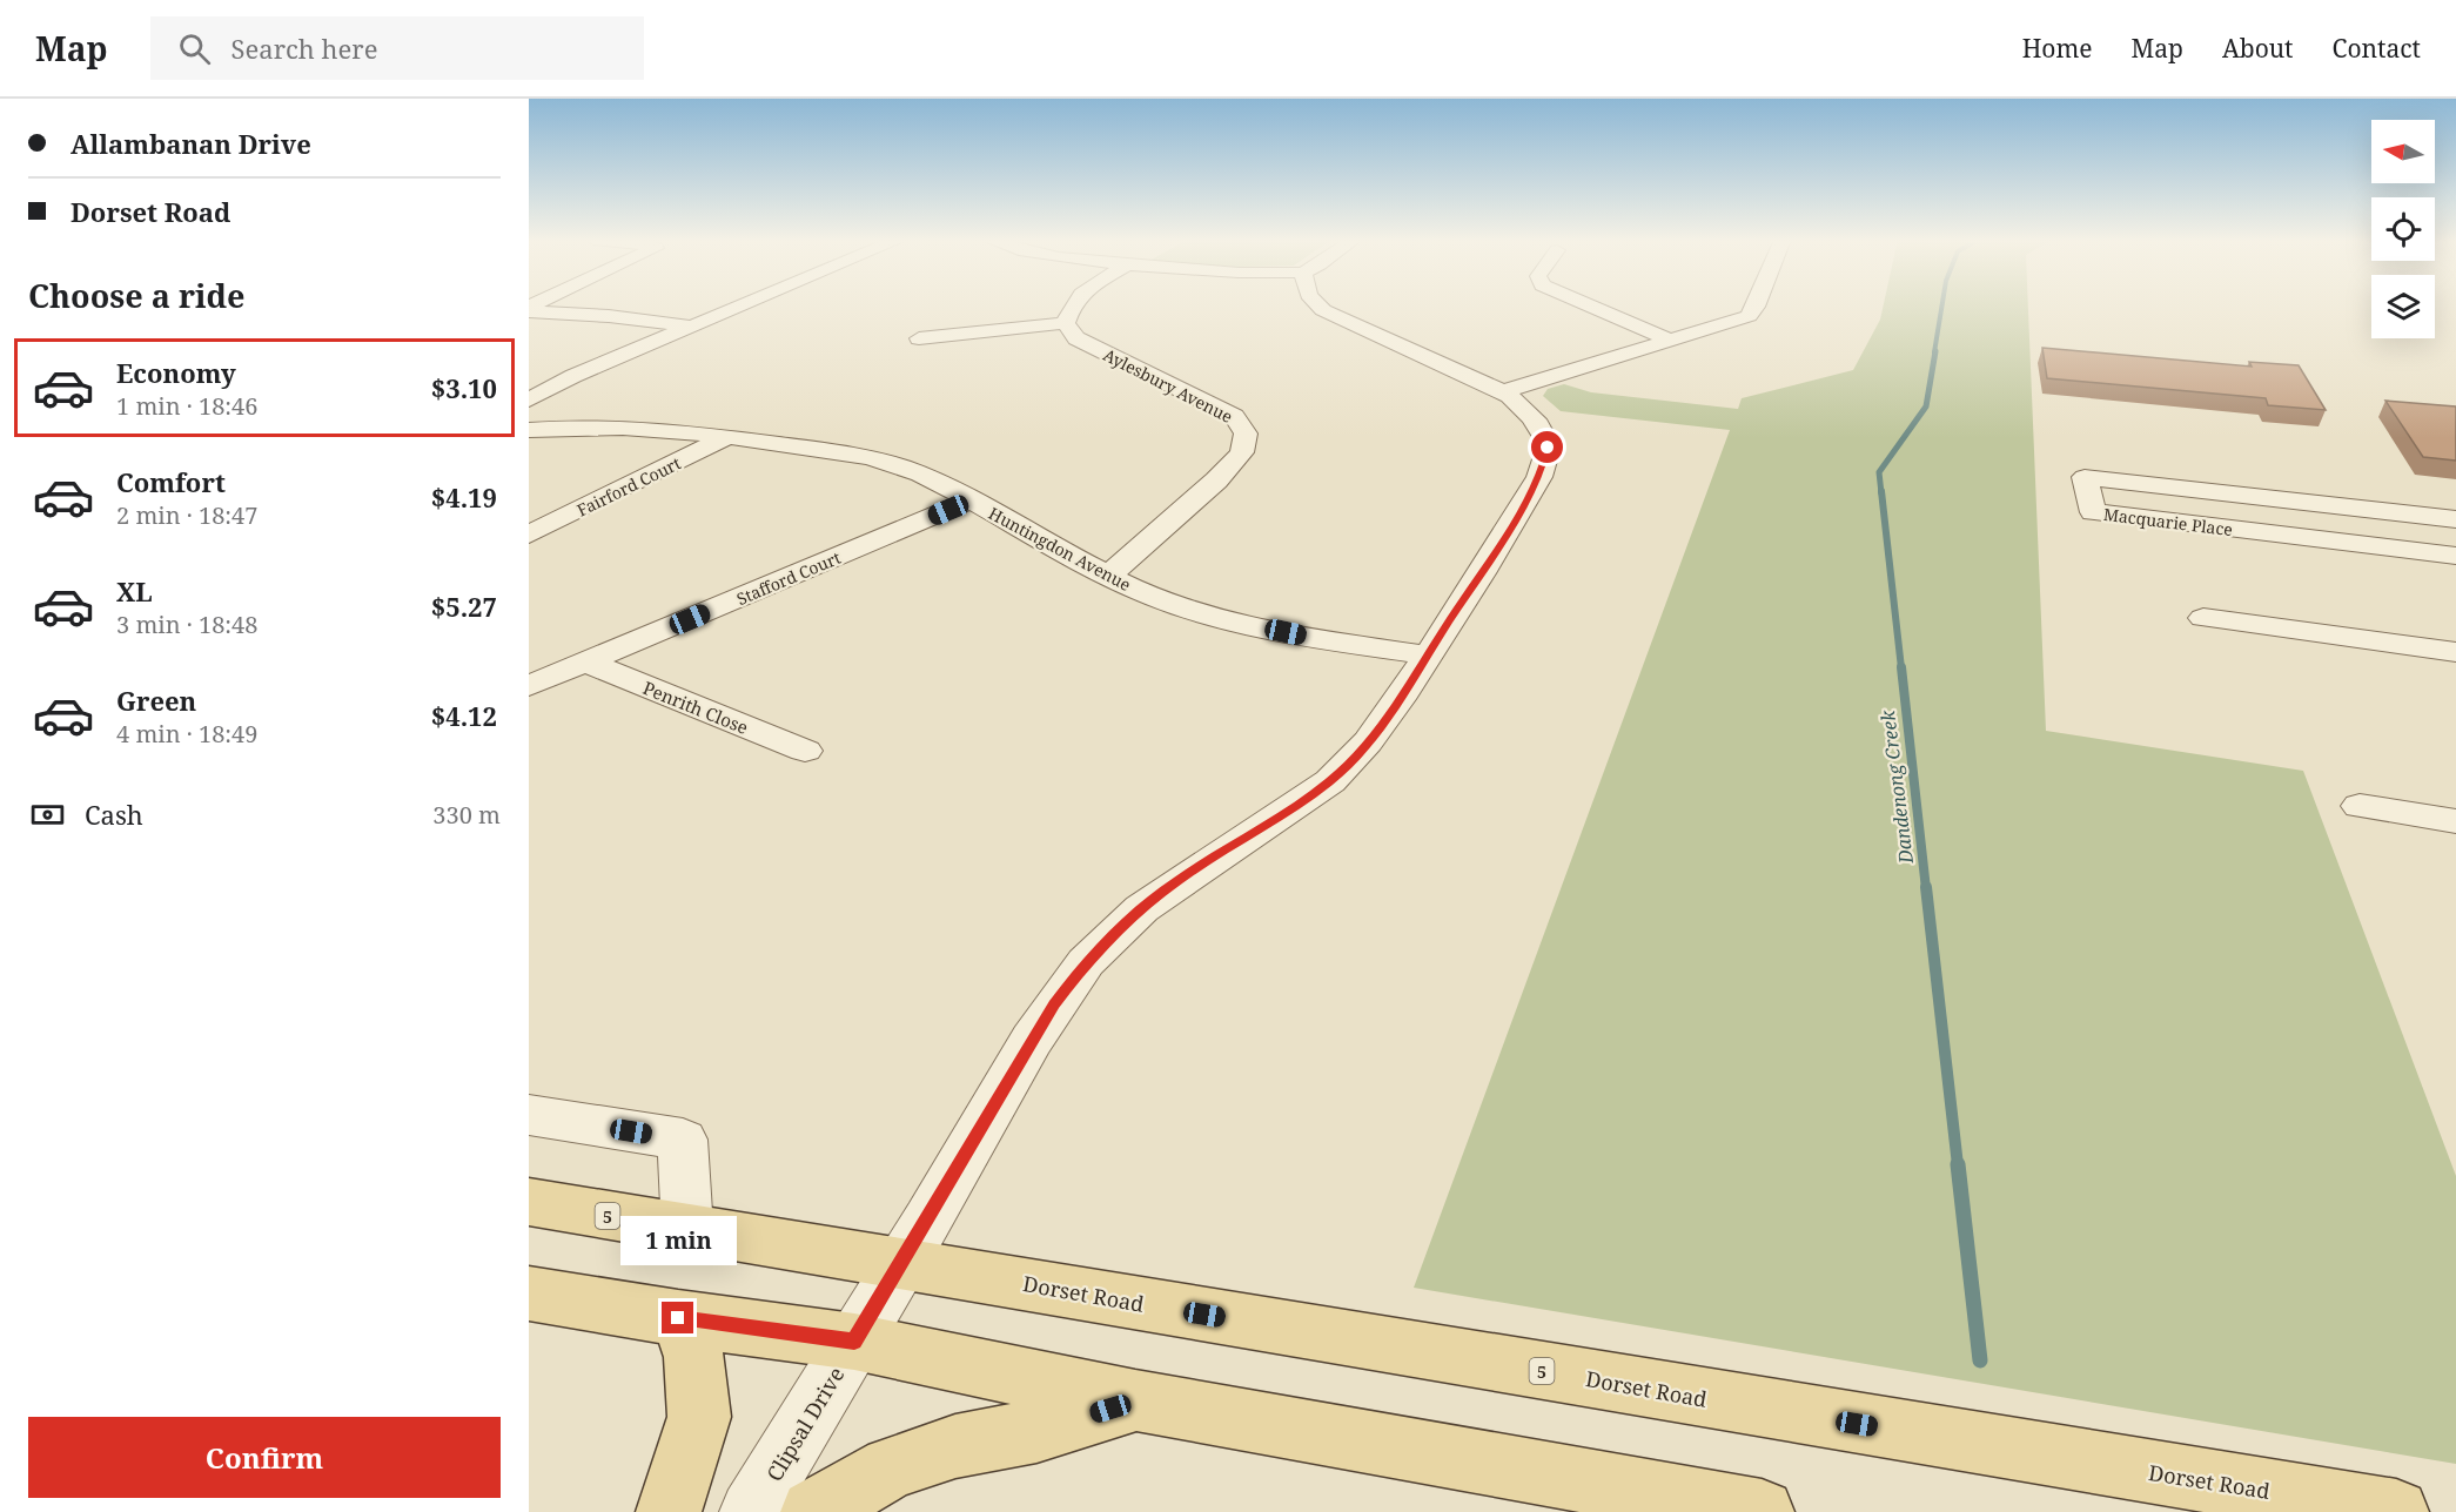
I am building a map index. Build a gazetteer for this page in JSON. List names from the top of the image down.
{
  "streets": {
    "main road": ["5", "Dorset Road"],
    "street": [
      "Aylesbury Avenue",
      "Fairford Court",
      "Macquarie Place",
      "Huntingdon Avenue",
      "Stafford Court",
      "Penrith Close",
      "Clipsal Drive"
    ]
  },
  "crossings": [
    ["Aylesbury Avenue", "Huntingdon Avenue"],
    ["Fairford Court", "Huntingdon Avenue"],
    ["Huntingdon Avenue", "Stafford Court"],
    ["Huntingdon Avenue", "Clipsal Drive"],
    ["Stafford Court", "Penrith Close"],
    ["Dorset Road", "Clipsal Drive"]
  ],
  "water": ["Dandenong Creek"],
  "north": "left",
  "page": {
    "header": "Map",
    "search": "Search here",
    "nav": [
      "Home",
      "Map",
      "About",
      "Contact"
    ],
    "banner": ["Allambanan Drive", "Dorset Road"],
    "heading": "Choose a ride",
    "list": [
      {
        "name": "Economy",
        "note": "1 min · 18:46",
        "value": "$3.10"
      },
      {
        "name": "Comfort",
        "note": "2 min · 18:47",
        "value": "$4.19"
      },
      {
        "name": "XL",
        "note": "3 min · 18:48",
        "value": "$5.27"
      },
      {
        "name": "Green",
        "note": "4 min · 18:49",
        "value": "$4.12"
      }
    ],
    "pay": ["Cash", "330 m"],
    "bubble": "1 min",
    "buttons": "Confirm"
  }
}
